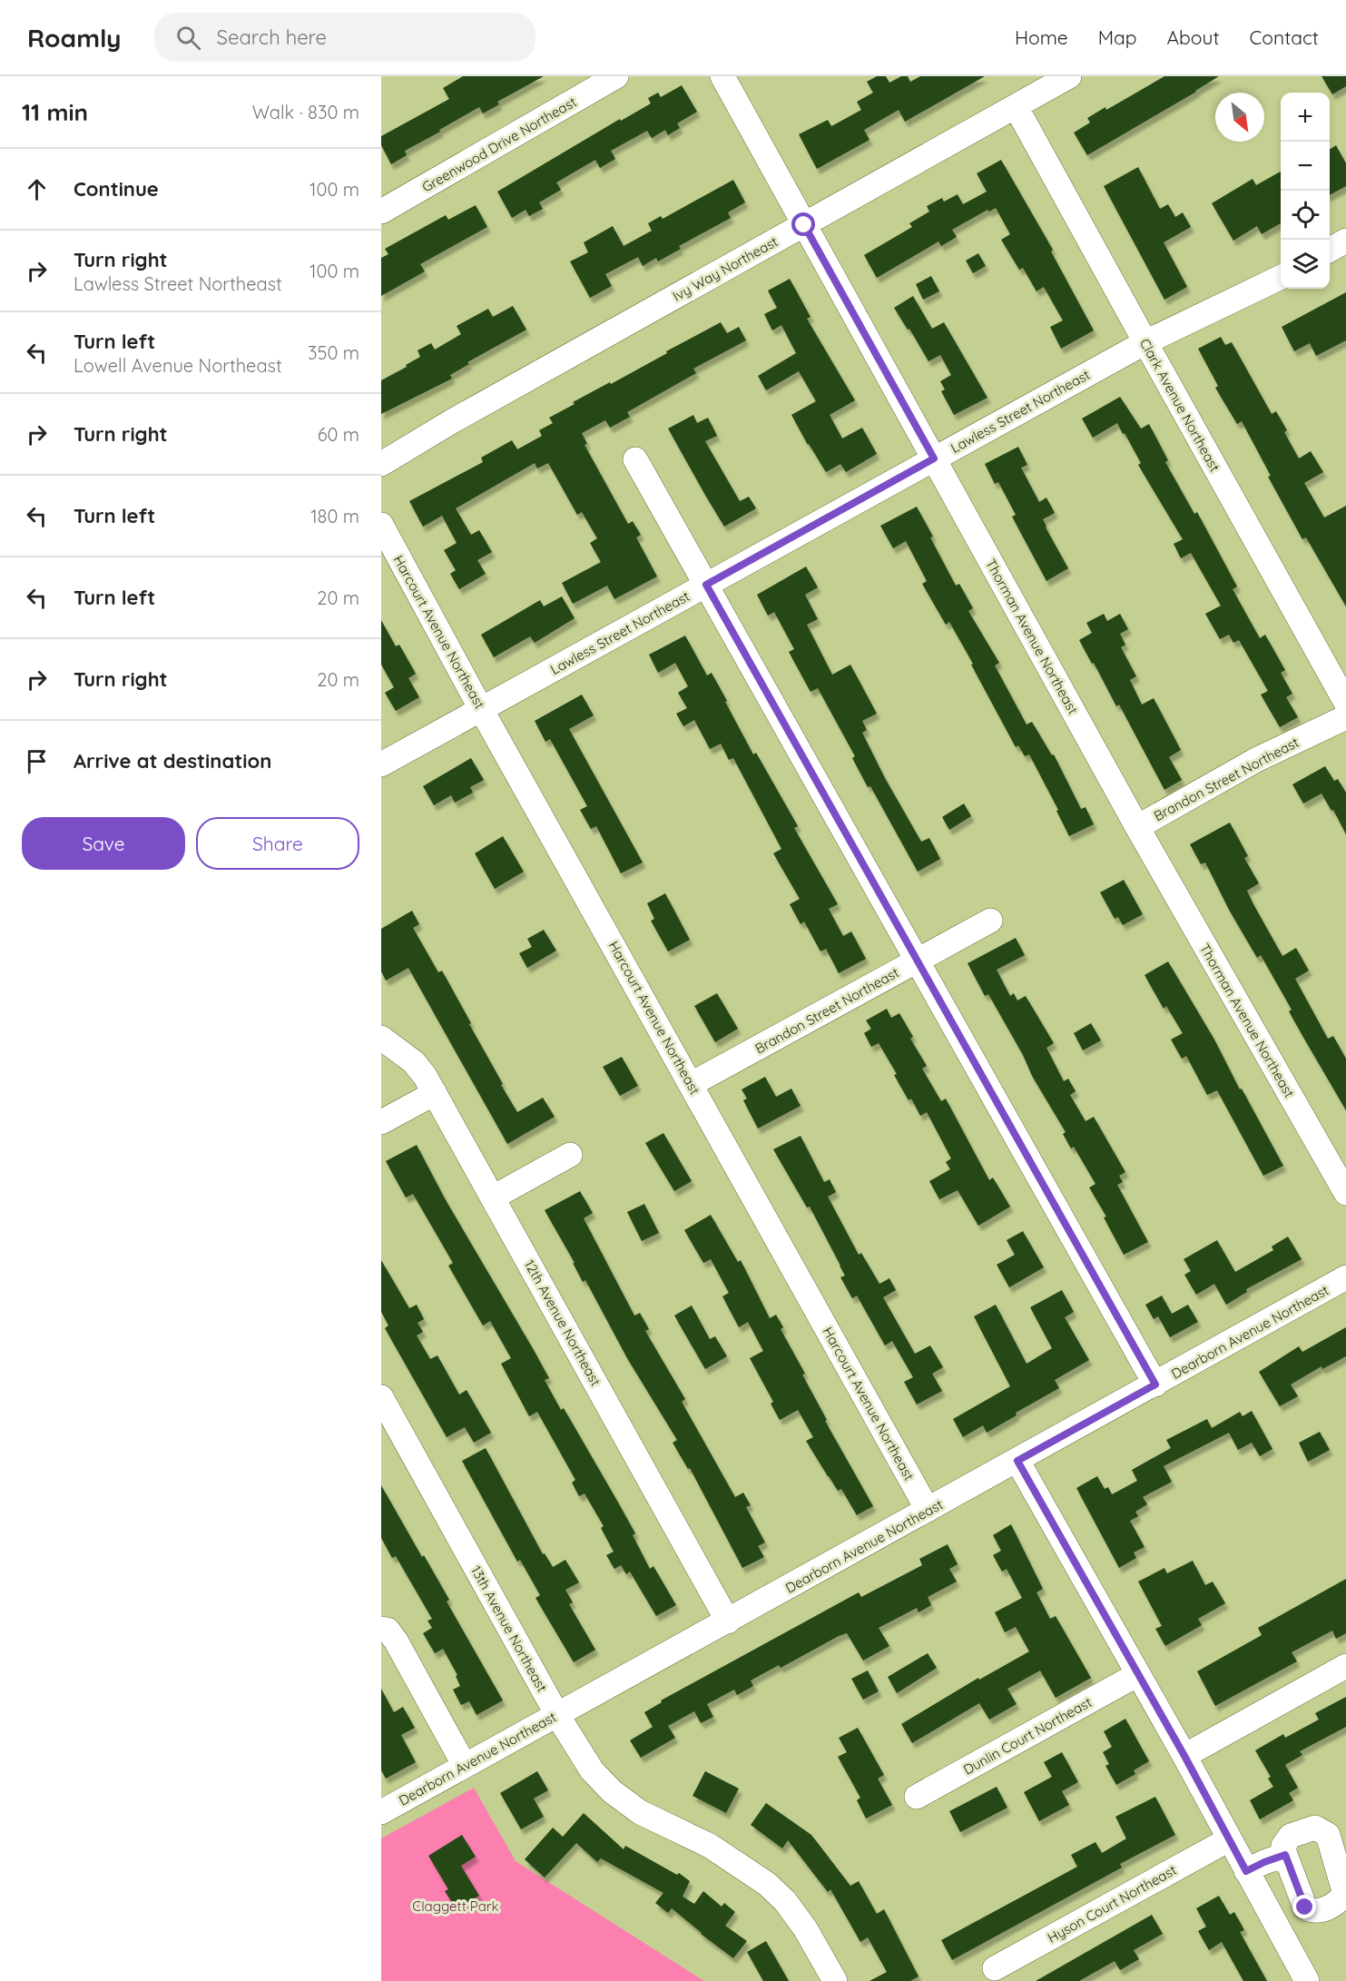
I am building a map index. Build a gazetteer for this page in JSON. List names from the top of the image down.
{
  "streets": {
    "street": [
      "Greenwood Drive Northeast",
      "Ivy Way Northeast",
      "Clark Avenue Northeast",
      "Lawless Street Northeast",
      "Harcourt Avenue Northeast",
      "Thorman Avenue Northeast",
      "Brandon Street Northeast",
      "12th Avenue Northeast",
      "Dearborn Avenue Northeast",
      "13th Avenue Northeast",
      "Dunlin Court Northeast",
      "Hyson Court Northeast"
    ]
  },
  "crossings": [
    ["Ivy Way Northeast", "Clark Avenue Northeast"],
    ["Ivy Way Northeast", "Thorman Avenue Northeast"],
    ["Clark Avenue Northeast", "Lawless Street Northeast"],
    ["Lawless Street Northeast", "Harcourt Avenue Northeast"],
    ["Lawless Street Northeast", "Thorman Avenue Northeast"],
    ["Harcourt Avenue Northeast", "Brandon Street Northeast"],
    ["Harcourt Avenue Northeast", "Dearborn Avenue Northeast"],
    ["Thorman Avenue Northeast", "Brandon Street Northeast"],
    ["12th Avenue Northeast", "Dearborn Avenue Northeast"],
    ["Dearborn Avenue Northeast", "13th Avenue Northeast"]
  ],
  "parks": ["Claggett Park"],
  "north": "bottom right",
  "page": {
    "header": "Roamly",
    "search": "Search here",
    "nav": [
      "Home",
      "Map",
      "About",
      "Contact"
    ],
    "heading": ["11 min", "Walk · 830 m"],
    "map_buttons": ["+", "−"],
    "list": [
      ["Continue", "100 m"],
      ["Turn right", "Lawless Street Northeast", "100 m"],
      ["Turn left", "Lowell Avenue Northeast", "350 m"],
      ["Turn right", "60 m"],
      ["Turn left", "180 m"],
      ["Turn left", "20 m"],
      ["Turn right", "20 m"],
      "Arrive at destination"
    ],
    "buttons": ["Save", "Share"]
  }
}
